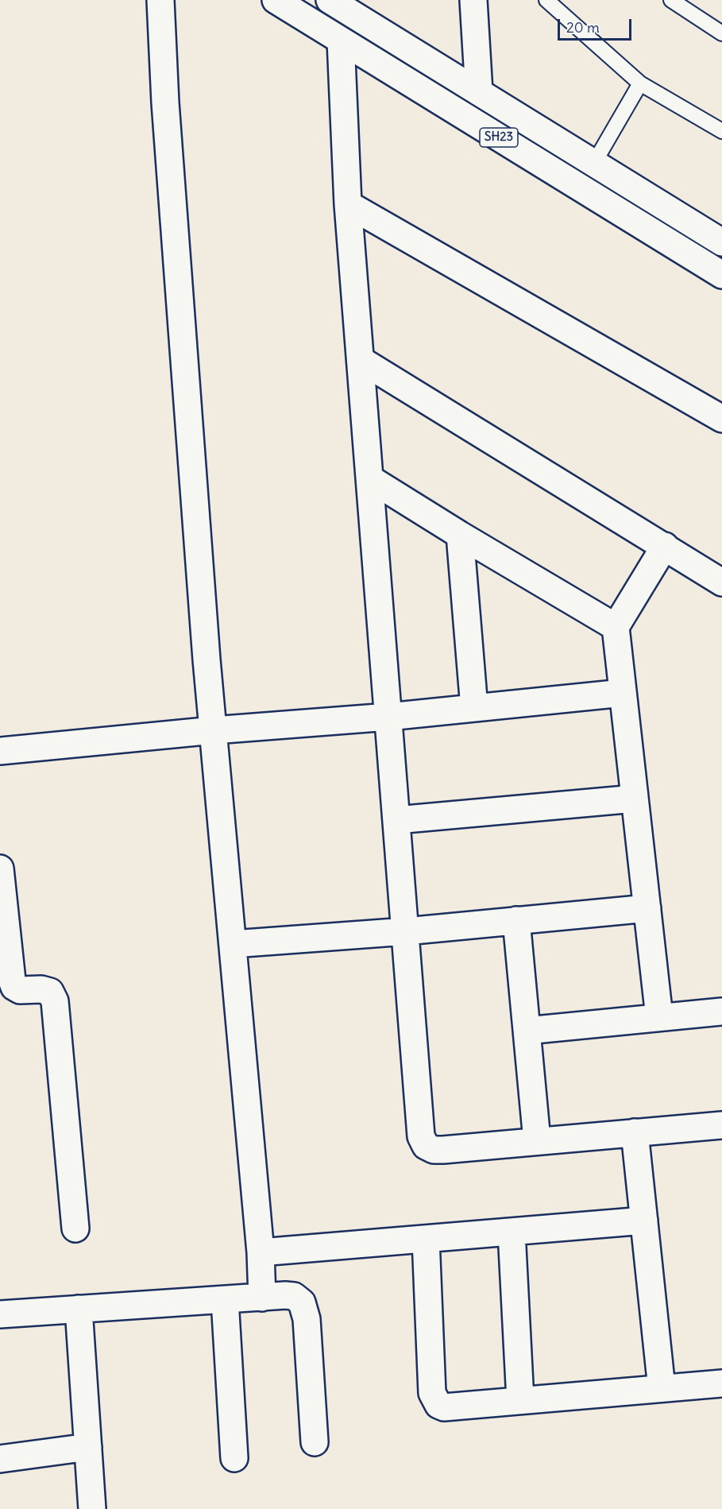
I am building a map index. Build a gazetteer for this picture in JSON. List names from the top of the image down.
{
  "streets": {
    "street": ["SH23"]
  },
  "scale_bar": "20 m"
}
